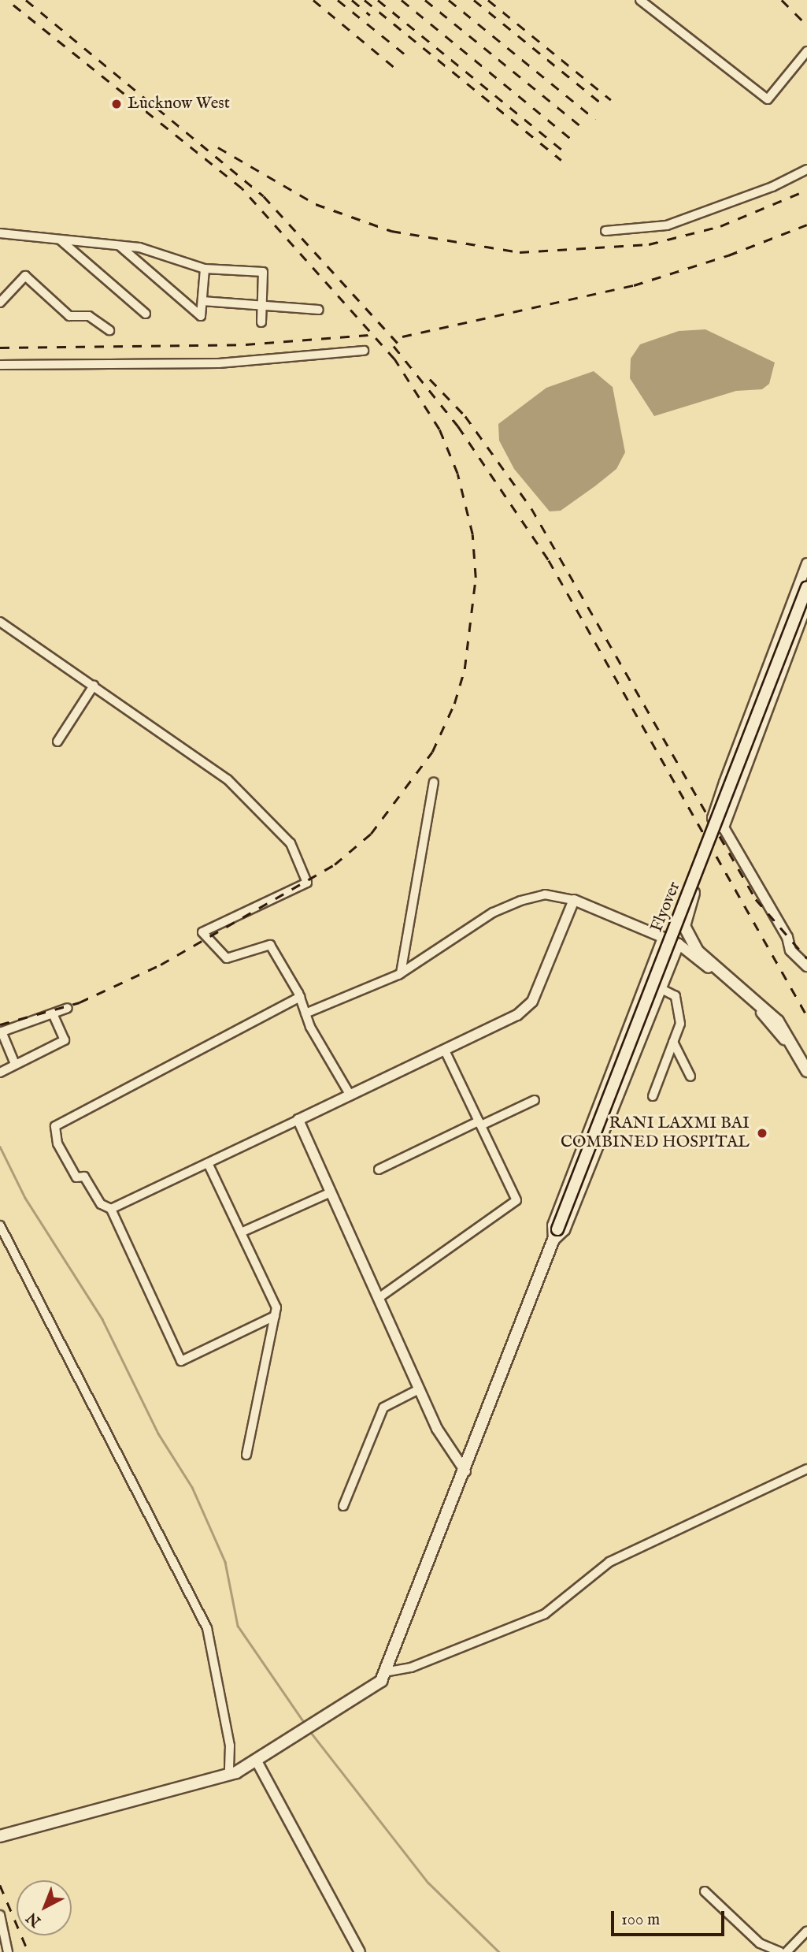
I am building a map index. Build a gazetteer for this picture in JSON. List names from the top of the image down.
{
  "streets": {
    "main road": ["Flyover"]
  },
  "places": ["Lucknow West", "RANI LAXMI BAI COMBINED HOSPITAL"],
  "scale_bar": "100 m",
  "north": "bottom left"
}
